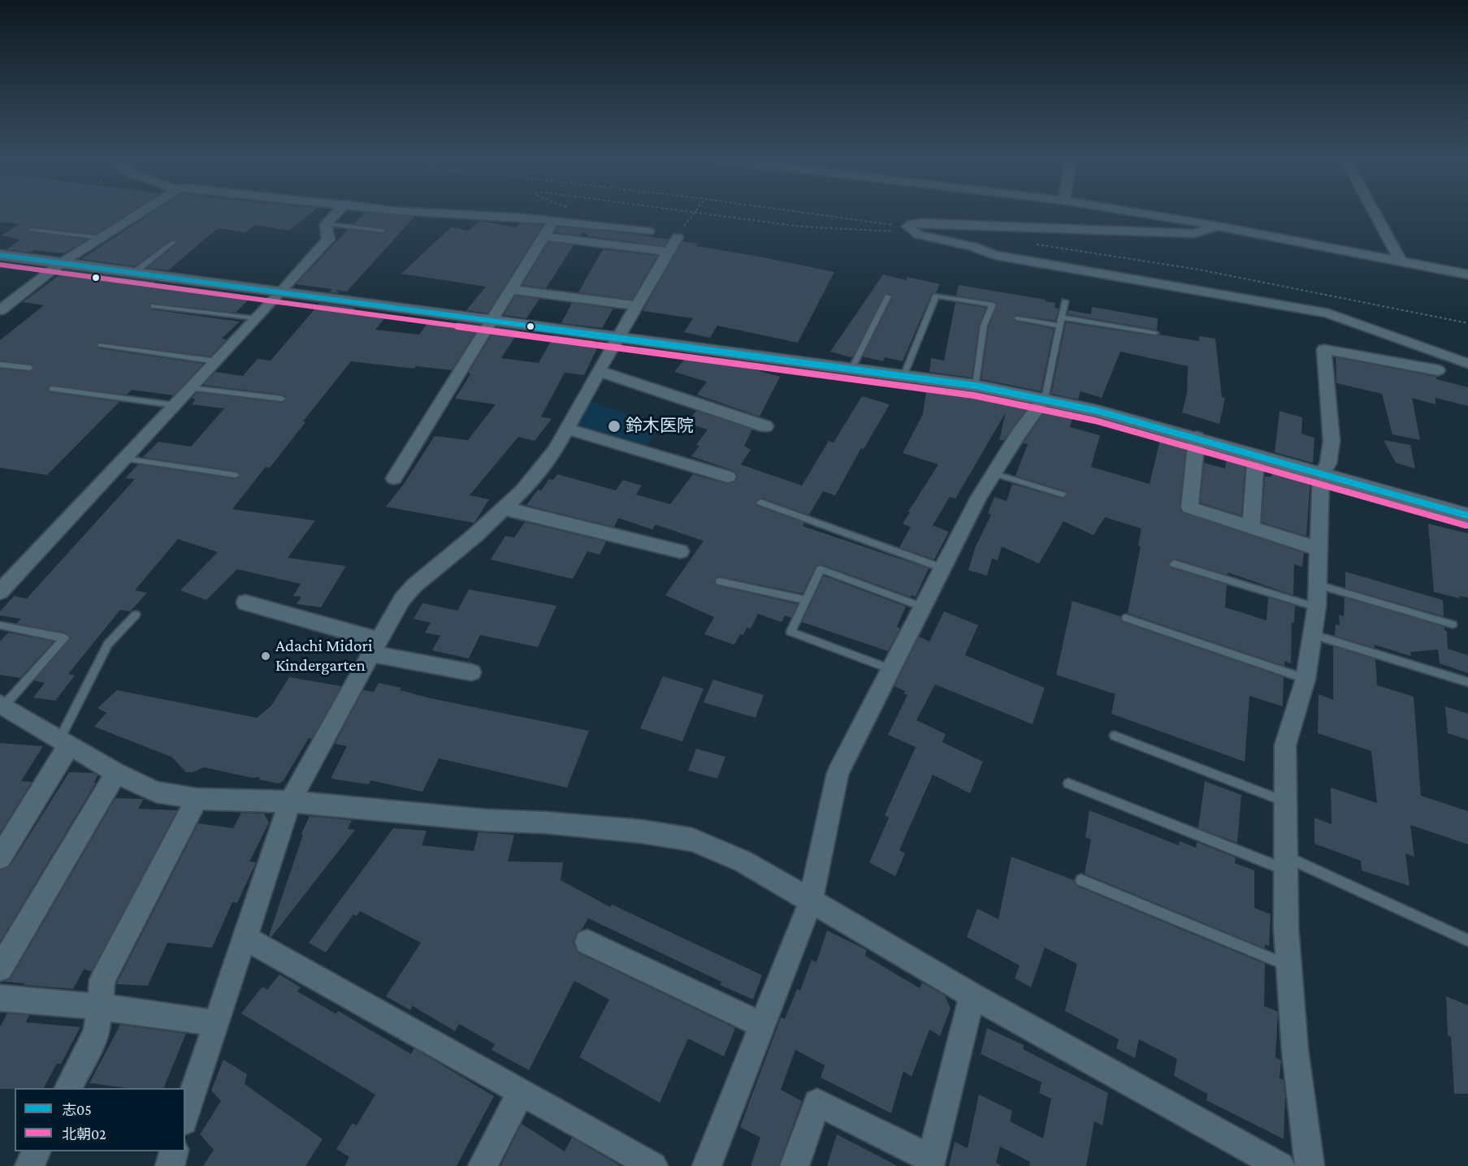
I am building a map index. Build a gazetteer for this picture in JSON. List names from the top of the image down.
{
  "places": ["鈴木医院", "Adachi Midori Kindergarten"],
  "lines": ["transit line 志05", "transit line 北朝02"],
  "legend": ["志05", "北朝02"]
}
